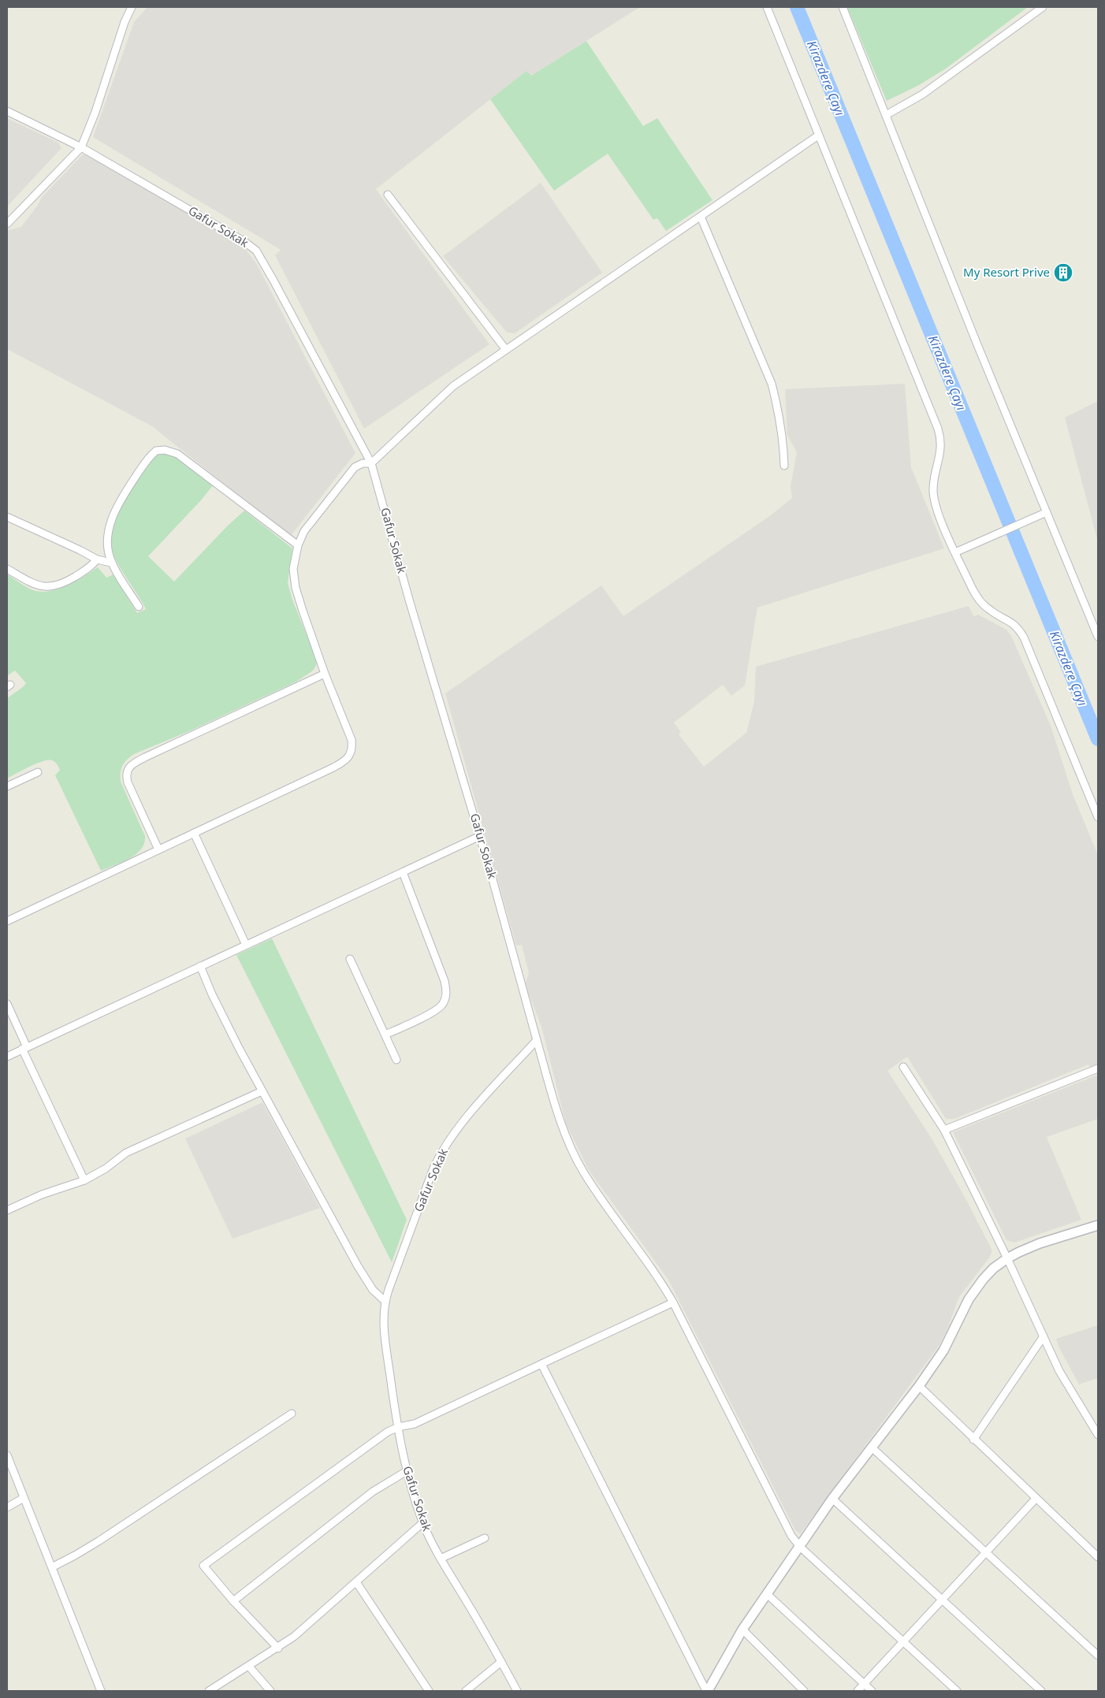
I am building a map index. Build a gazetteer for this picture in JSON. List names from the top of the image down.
{
  "streets": {
    "street": ["Gafur Sokak"]
  },
  "water": ["Kirazdere Çayı"],
  "places": {
    "building": ["My Resort Prive"]
  }
}
